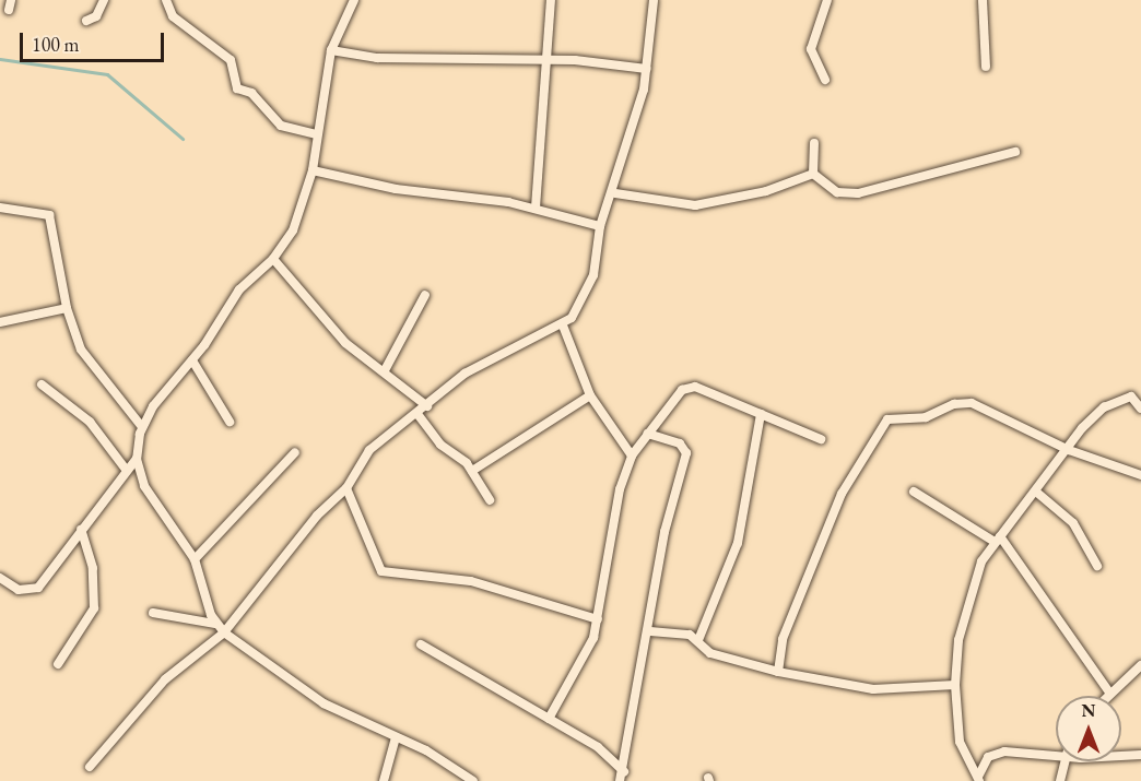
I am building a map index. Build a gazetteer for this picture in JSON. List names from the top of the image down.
{
  "scale_bar": "100 m",
  "north": "top"
}
